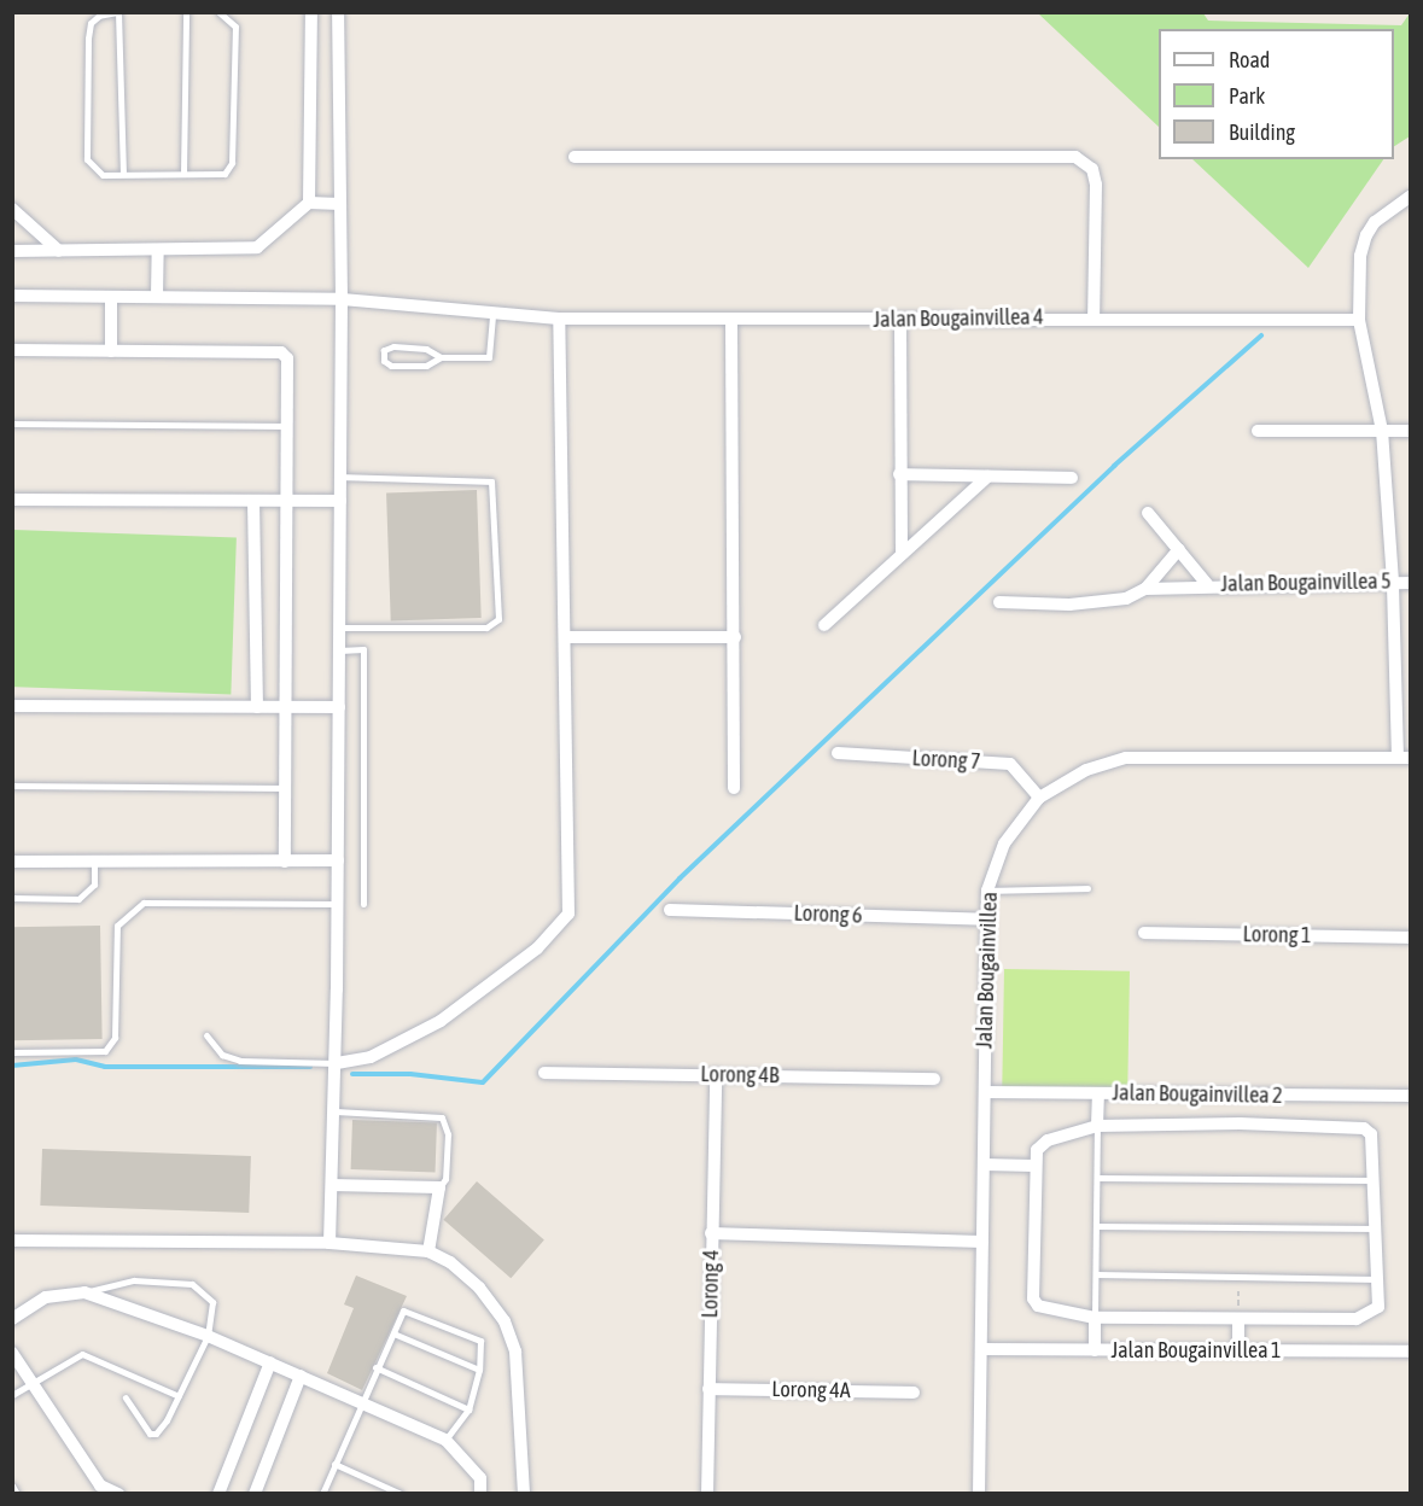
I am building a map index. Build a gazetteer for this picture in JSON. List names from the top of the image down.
{
  "streets": {
    "street": [
      "Jalan Bougainvillea 4",
      "Jalan Bougainvillea 5",
      "Lorong 7",
      "Lorong 6",
      "Lorong 1",
      "Jalan Bougainvillea",
      "Lorong 4B",
      "Jalan Bougainvillea 2",
      "Lorong 4",
      "Jalan Bougainvillea 1",
      "Lorong 4A"
    ]
  },
  "crossings": [
    ["Lorong 7", "Jalan Bougainvillea"],
    ["Lorong 6", "Jalan Bougainvillea"],
    ["Jalan Bougainvillea", "Jalan Bougainvillea 2"],
    ["Jalan Bougainvillea", "Jalan Bougainvillea 1"],
    ["Lorong 4B", "Lorong 4"],
    ["Lorong 4", "Lorong 4A"]
  ],
  "legend": ["Road", "Park", "Building"]
}
